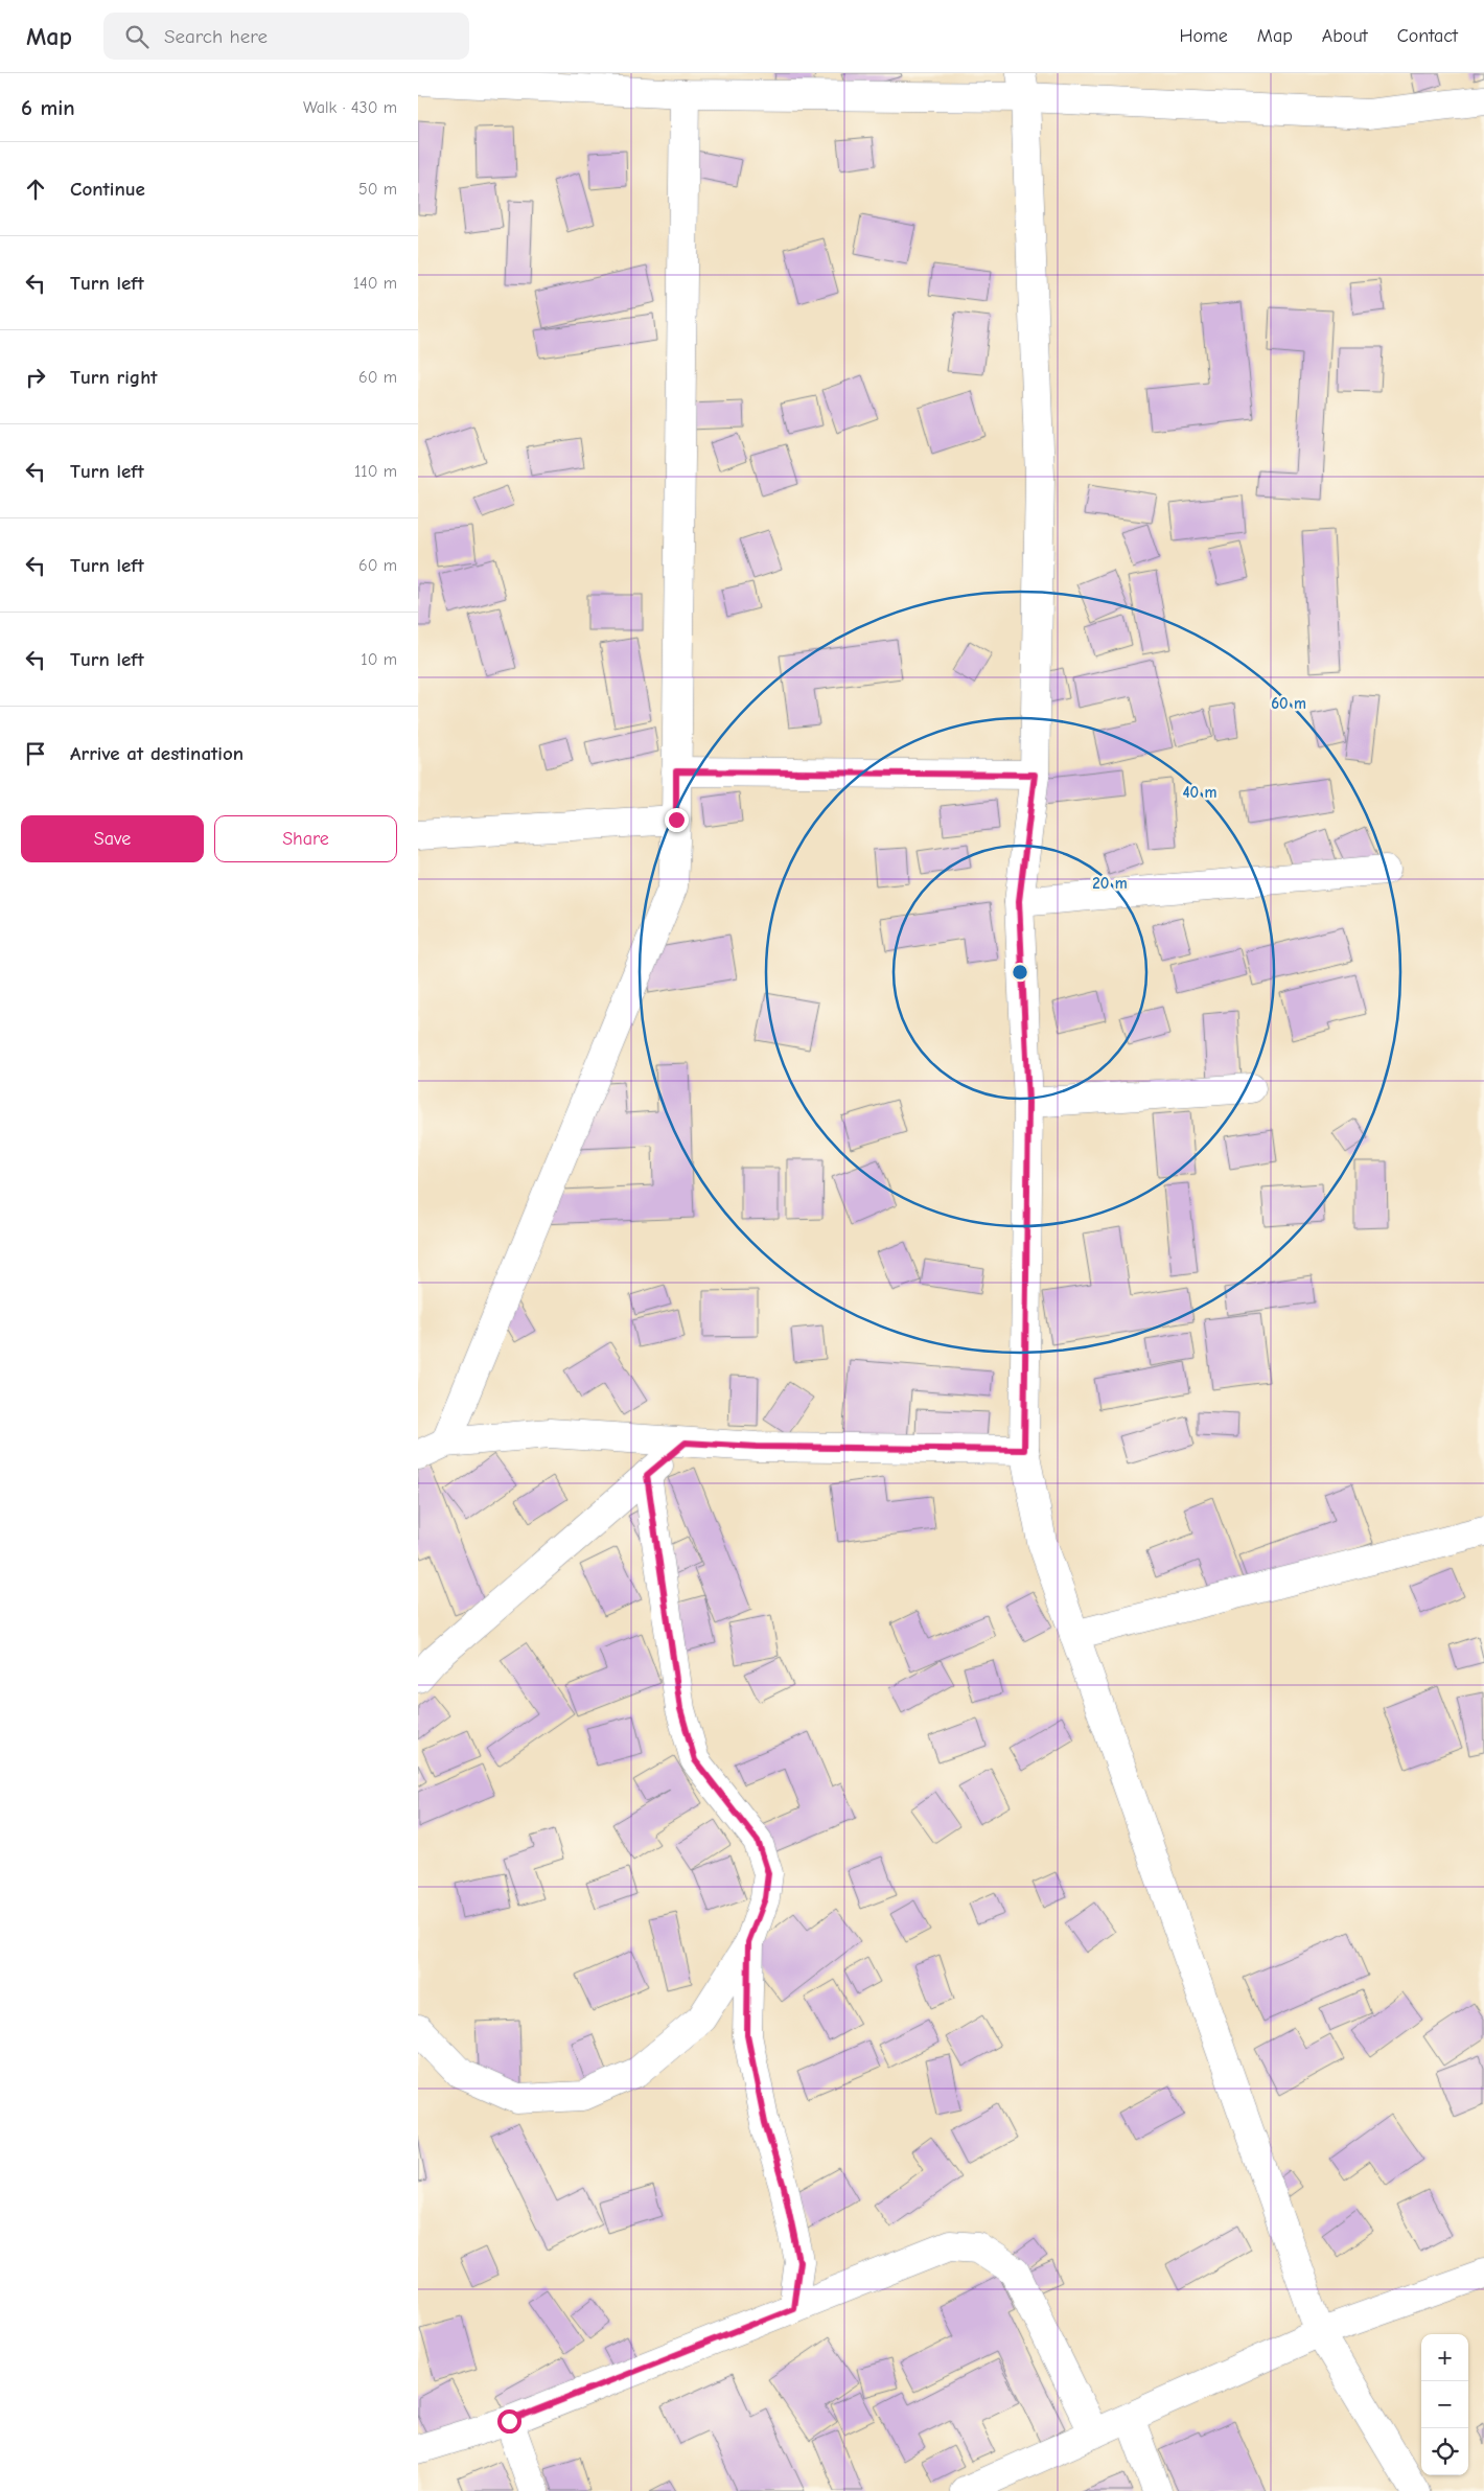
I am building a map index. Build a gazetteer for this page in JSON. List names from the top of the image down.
{
  "page": {
    "header": "Map",
    "search": "Search here",
    "nav": [
      "Home",
      "Map",
      "About",
      "Contact"
    ],
    "heading": ["6 min", "Walk · 430 m"],
    "list": [
      ["Continue", "50 m"],
      ["Turn left", "140 m"],
      ["Turn right", "60 m"],
      ["Turn left", "110 m"],
      ["Turn left", "60 m"],
      ["Turn left", "10 m"],
      "Arrive at destination"
    ],
    "buttons": ["Save", "Share"],
    "map_buttons": ["+", "−"]
  },
  "rings": ["60 m", "40 m", "20 m"]
}
